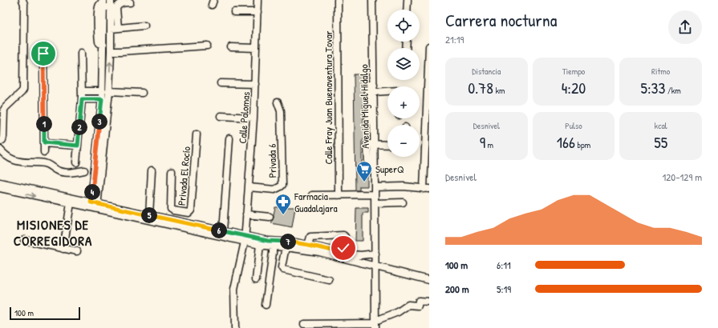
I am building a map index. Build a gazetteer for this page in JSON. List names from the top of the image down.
{
  "streets": {
    "street": [
      "Calle Fray Juan Buenaventura Tovar",
      "Avenida Miguel Hidalgo",
      "Calle Palomas",
      "Privada 6",
      "Privada El Rocío"
    ]
  },
  "crossings": [
    ["Calle Palomas", "Privada 6"]
  ],
  "districts": ["MISIONES DE CORREGIDORA"],
  "places": {
    "supermarket": ["SuperQ"],
    "pharmacy": ["Farmacia Guadalajara"]
  },
  "scale_bar": "100 m",
  "page": {
    "heading": ["Carrera nocturna", "21:19"],
    "map_buttons": ["+", "−"],
    "stats": [
      ["Distancia", "0.78 km"],
      ["Tiempo", "4:20"],
      ["Ritmo", "5:33 /km"],
      ["Desnivel", "9 m"],
      ["Pulso", "166 bpm"],
      ["kcal", "55"]
    ],
    "pins": [
      "3",
      "1",
      "2",
      "4",
      "5",
      "6",
      "7"
    ],
    "chart": ["Desnivel", "120–129 m"],
    "list": [
      {
        "name": "100 m",
        "note": "6:11"
      },
      {
        "name": "200 m",
        "note": "5:19"
      }
    ],
    "scale": "100 m"
  }
}
